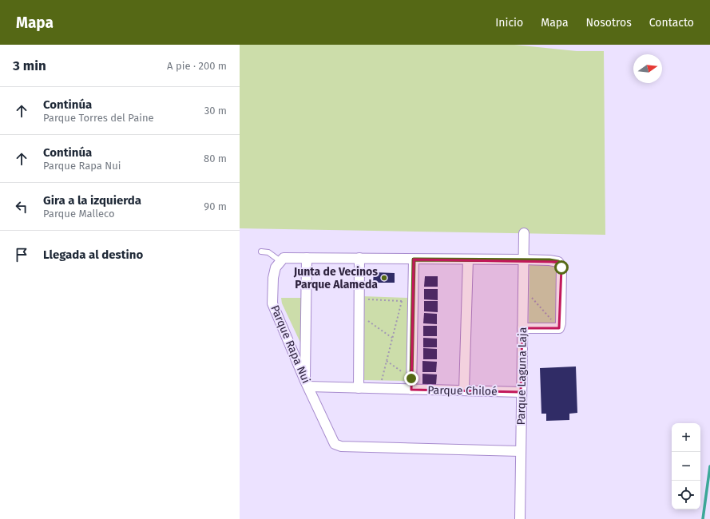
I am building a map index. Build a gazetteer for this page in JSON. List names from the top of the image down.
{
  "streets": {
    "street": ["Parque Rapa Nui", "Parque Laguna Laja", "Parque Chiloé"]
  },
  "crossings": [
    ["Parque Rapa Nui", "Parque Laguna Laja"],
    ["Parque Rapa Nui", "Parque Chiloé"],
    ["Parque Laguna Laja", "Parque Chiloé"]
  ],
  "places": ["Junta de Vecinos Parque Alameda"],
  "north": "right",
  "page": {
    "header": "Mapa",
    "nav": [
      "Inicio",
      "Mapa",
      "Nosotros",
      "Contacto"
    ],
    "heading": ["3 min", "A pie · 200 m"],
    "list": [
      ["Continúa", "Parque Torres del Paine", "30 m"],
      ["Continúa", "Parque Rapa Nui", "80 m"],
      ["Gira a la izquierda", "Parque Malleco", "90 m"],
      "Llegada al destino"
    ],
    "map_buttons": ["+", "−"]
  }
}
